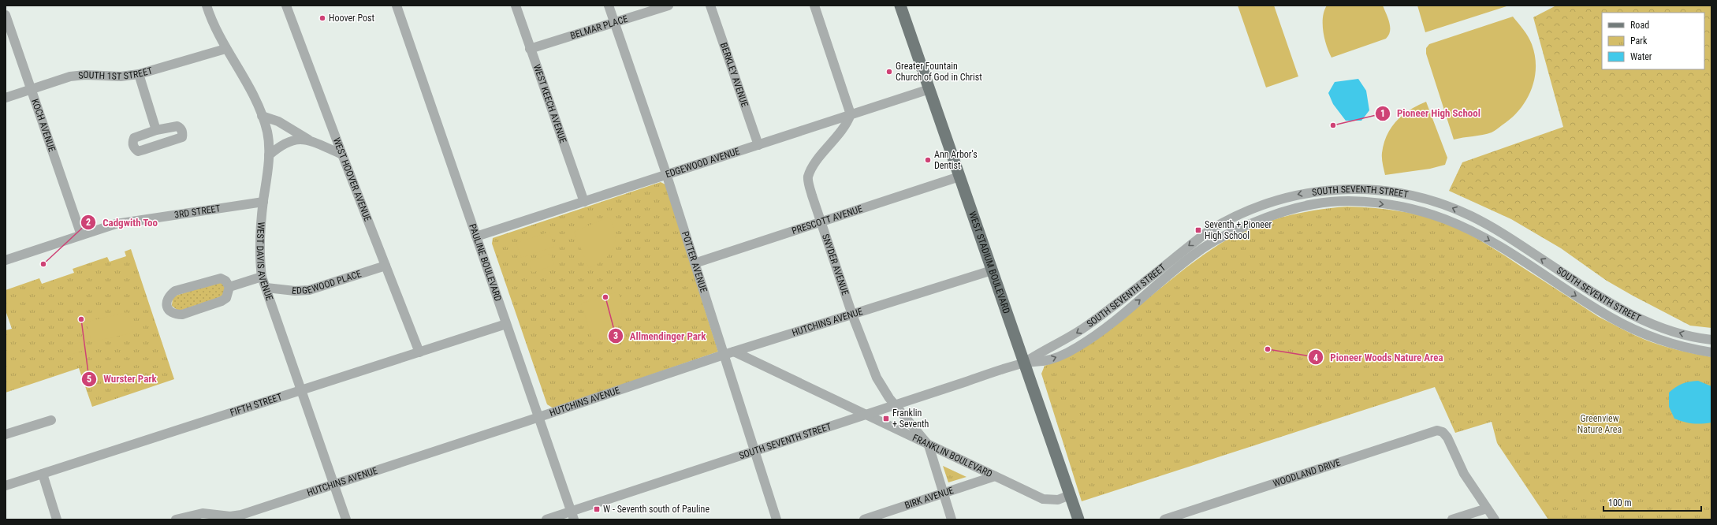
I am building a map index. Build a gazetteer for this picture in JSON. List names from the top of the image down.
{
  "streets": {
    "main road": ["WEST STADIUM BOULEVARD"],
    "street": [
      "BELMAR PLACE",
      "SOUTH 1ST STREET",
      "BERKLEY AVENUE",
      "WEST KEECH AVENUE",
      "KOCH AVENUE",
      "EDGEWOOD AVENUE",
      "WEST HOOVER AVENUE",
      "SOUTH SEVENTH STREET",
      "3RD STREET",
      "PRESCOTT AVENUE",
      "WEST DAVIS AVENUE",
      "POTTER AVENUE",
      "PAULINE BOULEVARD",
      "SNYDER AVENUE",
      "EDGEWOOD PLACE",
      "HUTCHINS AVENUE",
      "FIFTH STREET",
      "FRANKLIN BOULEVARD",
      "WOODLAND DRIVE",
      "BIRK AVENUE"
    ]
  },
  "crossings": [
    ["BELMAR PLACE", "WEST KEECH AVENUE"],
    ["BELMAR PLACE", "POTTER AVENUE"],
    ["SOUTH 1ST STREET", "KOCH AVENUE"],
    ["SOUTH 1ST STREET", "WEST DAVIS AVENUE"],
    ["BERKLEY AVENUE", "EDGEWOOD AVENUE"],
    ["WEST KEECH AVENUE", "EDGEWOOD AVENUE"],
    ["KOCH AVENUE", "3RD STREET"],
    ["EDGEWOOD AVENUE", "POTTER AVENUE"],
    ["EDGEWOOD AVENUE", "PAULINE BOULEVARD"],
    ["EDGEWOOD AVENUE", "WEST STADIUM BOULEVARD"],
    ["EDGEWOOD AVENUE", "SNYDER AVENUE"],
    ["WEST HOOVER AVENUE", "EDGEWOOD PLACE"],
    ["WEST HOOVER AVENUE", "FIFTH STREET"],
    ["SOUTH SEVENTH STREET", "POTTER AVENUE"],
    ["SOUTH SEVENTH STREET", "PAULINE BOULEVARD"],
    ["SOUTH SEVENTH STREET", "WEST STADIUM BOULEVARD"],
    ["SOUTH SEVENTH STREET", "SNYDER AVENUE"],
    ["SOUTH SEVENTH STREET", "FRANKLIN BOULEVARD"],
    ["3RD STREET", "WEST DAVIS AVENUE"],
    ["PRESCOTT AVENUE", "POTTER AVENUE"],
    ["PRESCOTT AVENUE", "WEST STADIUM BOULEVARD"],
    ["PRESCOTT AVENUE", "SNYDER AVENUE"],
    ["WEST DAVIS AVENUE", "EDGEWOOD PLACE"],
    ["WEST DAVIS AVENUE", "HUTCHINS AVENUE"],
    ["WEST DAVIS AVENUE", "FIFTH STREET"],
    ["POTTER AVENUE", "HUTCHINS AVENUE"],
    ["PAULINE BOULEVARD", "HUTCHINS AVENUE"],
    ["PAULINE BOULEVARD", "FIFTH STREET"],
    ["WEST STADIUM BOULEVARD", "HUTCHINS AVENUE"],
    ["WEST STADIUM BOULEVARD", "FRANKLIN BOULEVARD"],
    ["SNYDER AVENUE", "HUTCHINS AVENUE"],
    ["SNYDER AVENUE", "FRANKLIN BOULEVARD"],
    ["SNYDER AVENUE", "BIRK AVENUE"],
    ["HUTCHINS AVENUE", "FRANKLIN BOULEVARD"],
    ["FRANKLIN BOULEVARD", "BIRK AVENUE"]
  ],
  "parks": ["Greenview Nature Area"],
  "places": {
    "other": [
      "Hoover Post",
      "Greater Fountain Church of God in Christ",
      "Pioneer High School",
      "Ann Arbor's Dentist",
      "Cadgwith Too",
      "Allmendinger Park",
      "Wurster Park",
      "Pioneer Woods Nature Area"
    ],
    "transit": ["Seventh + Pioneer High School", "Franklin + Seventh", "W - Seventh south of Pauline"]
  },
  "legend": ["Road", "Park", "Water"],
  "scale_bar": "100 m"
}
